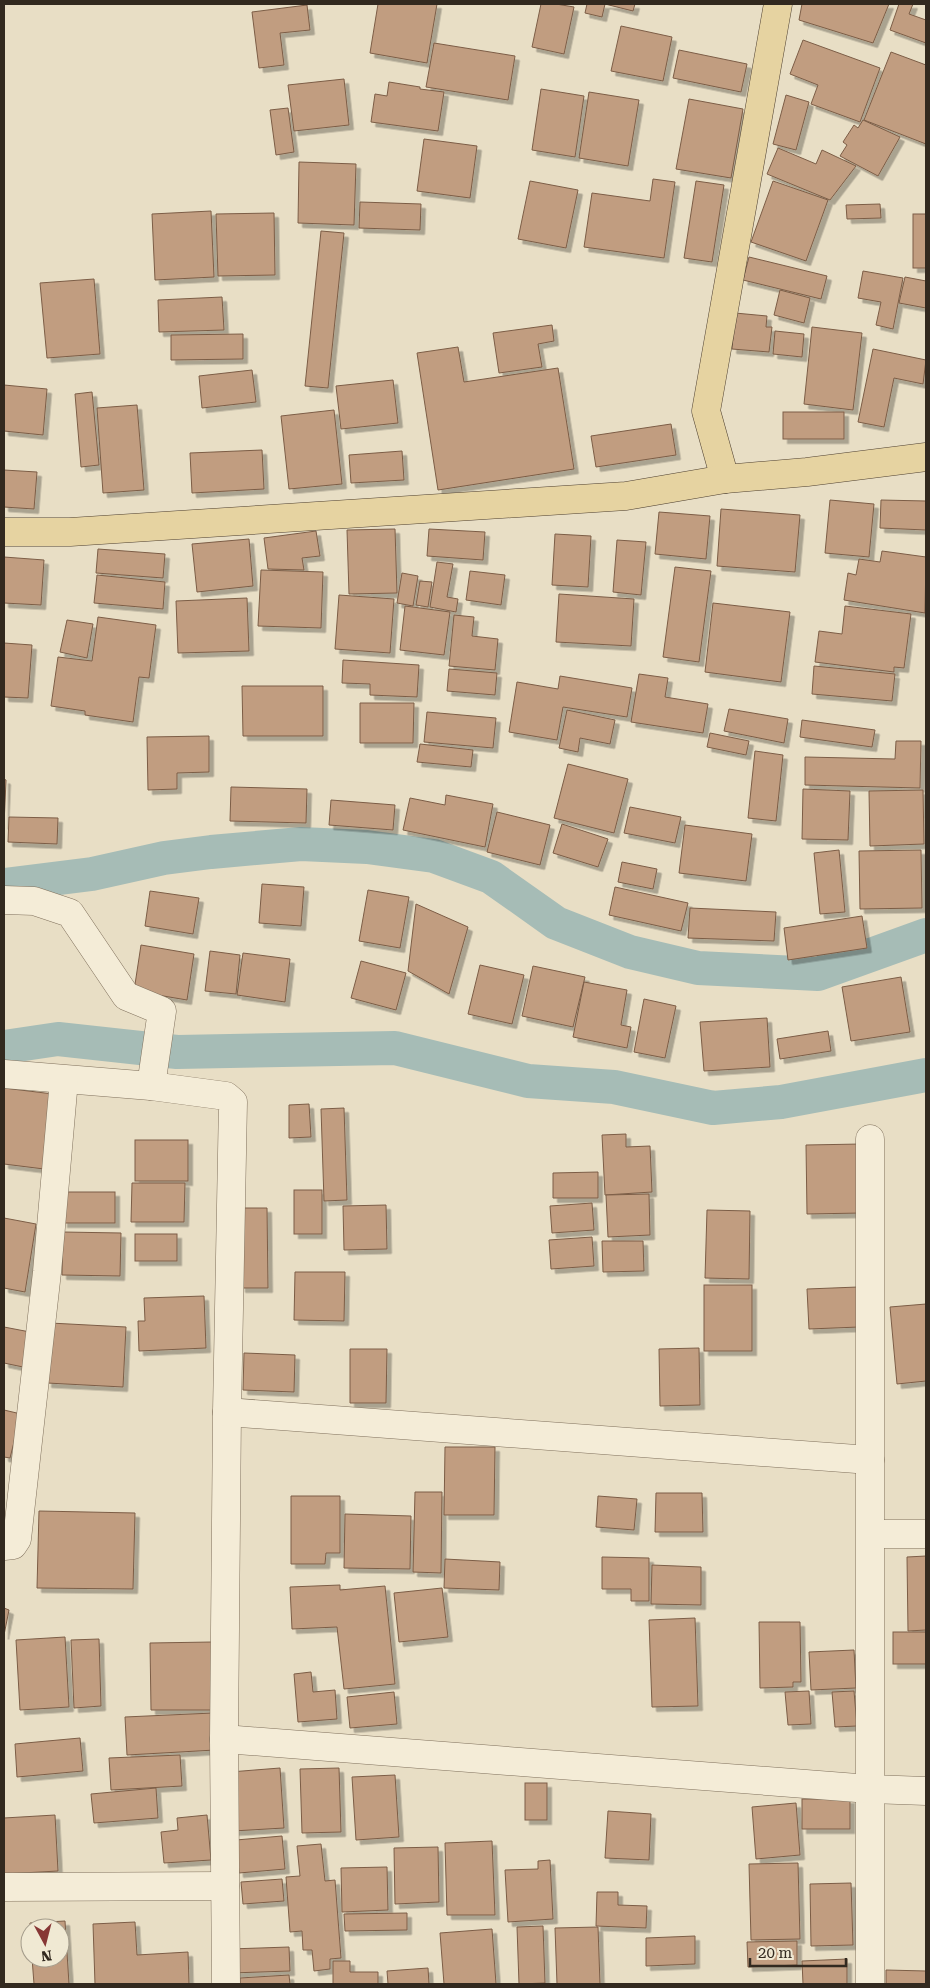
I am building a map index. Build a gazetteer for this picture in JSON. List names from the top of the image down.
{
  "scale_bar": "20 m",
  "north": "bottom"
}
